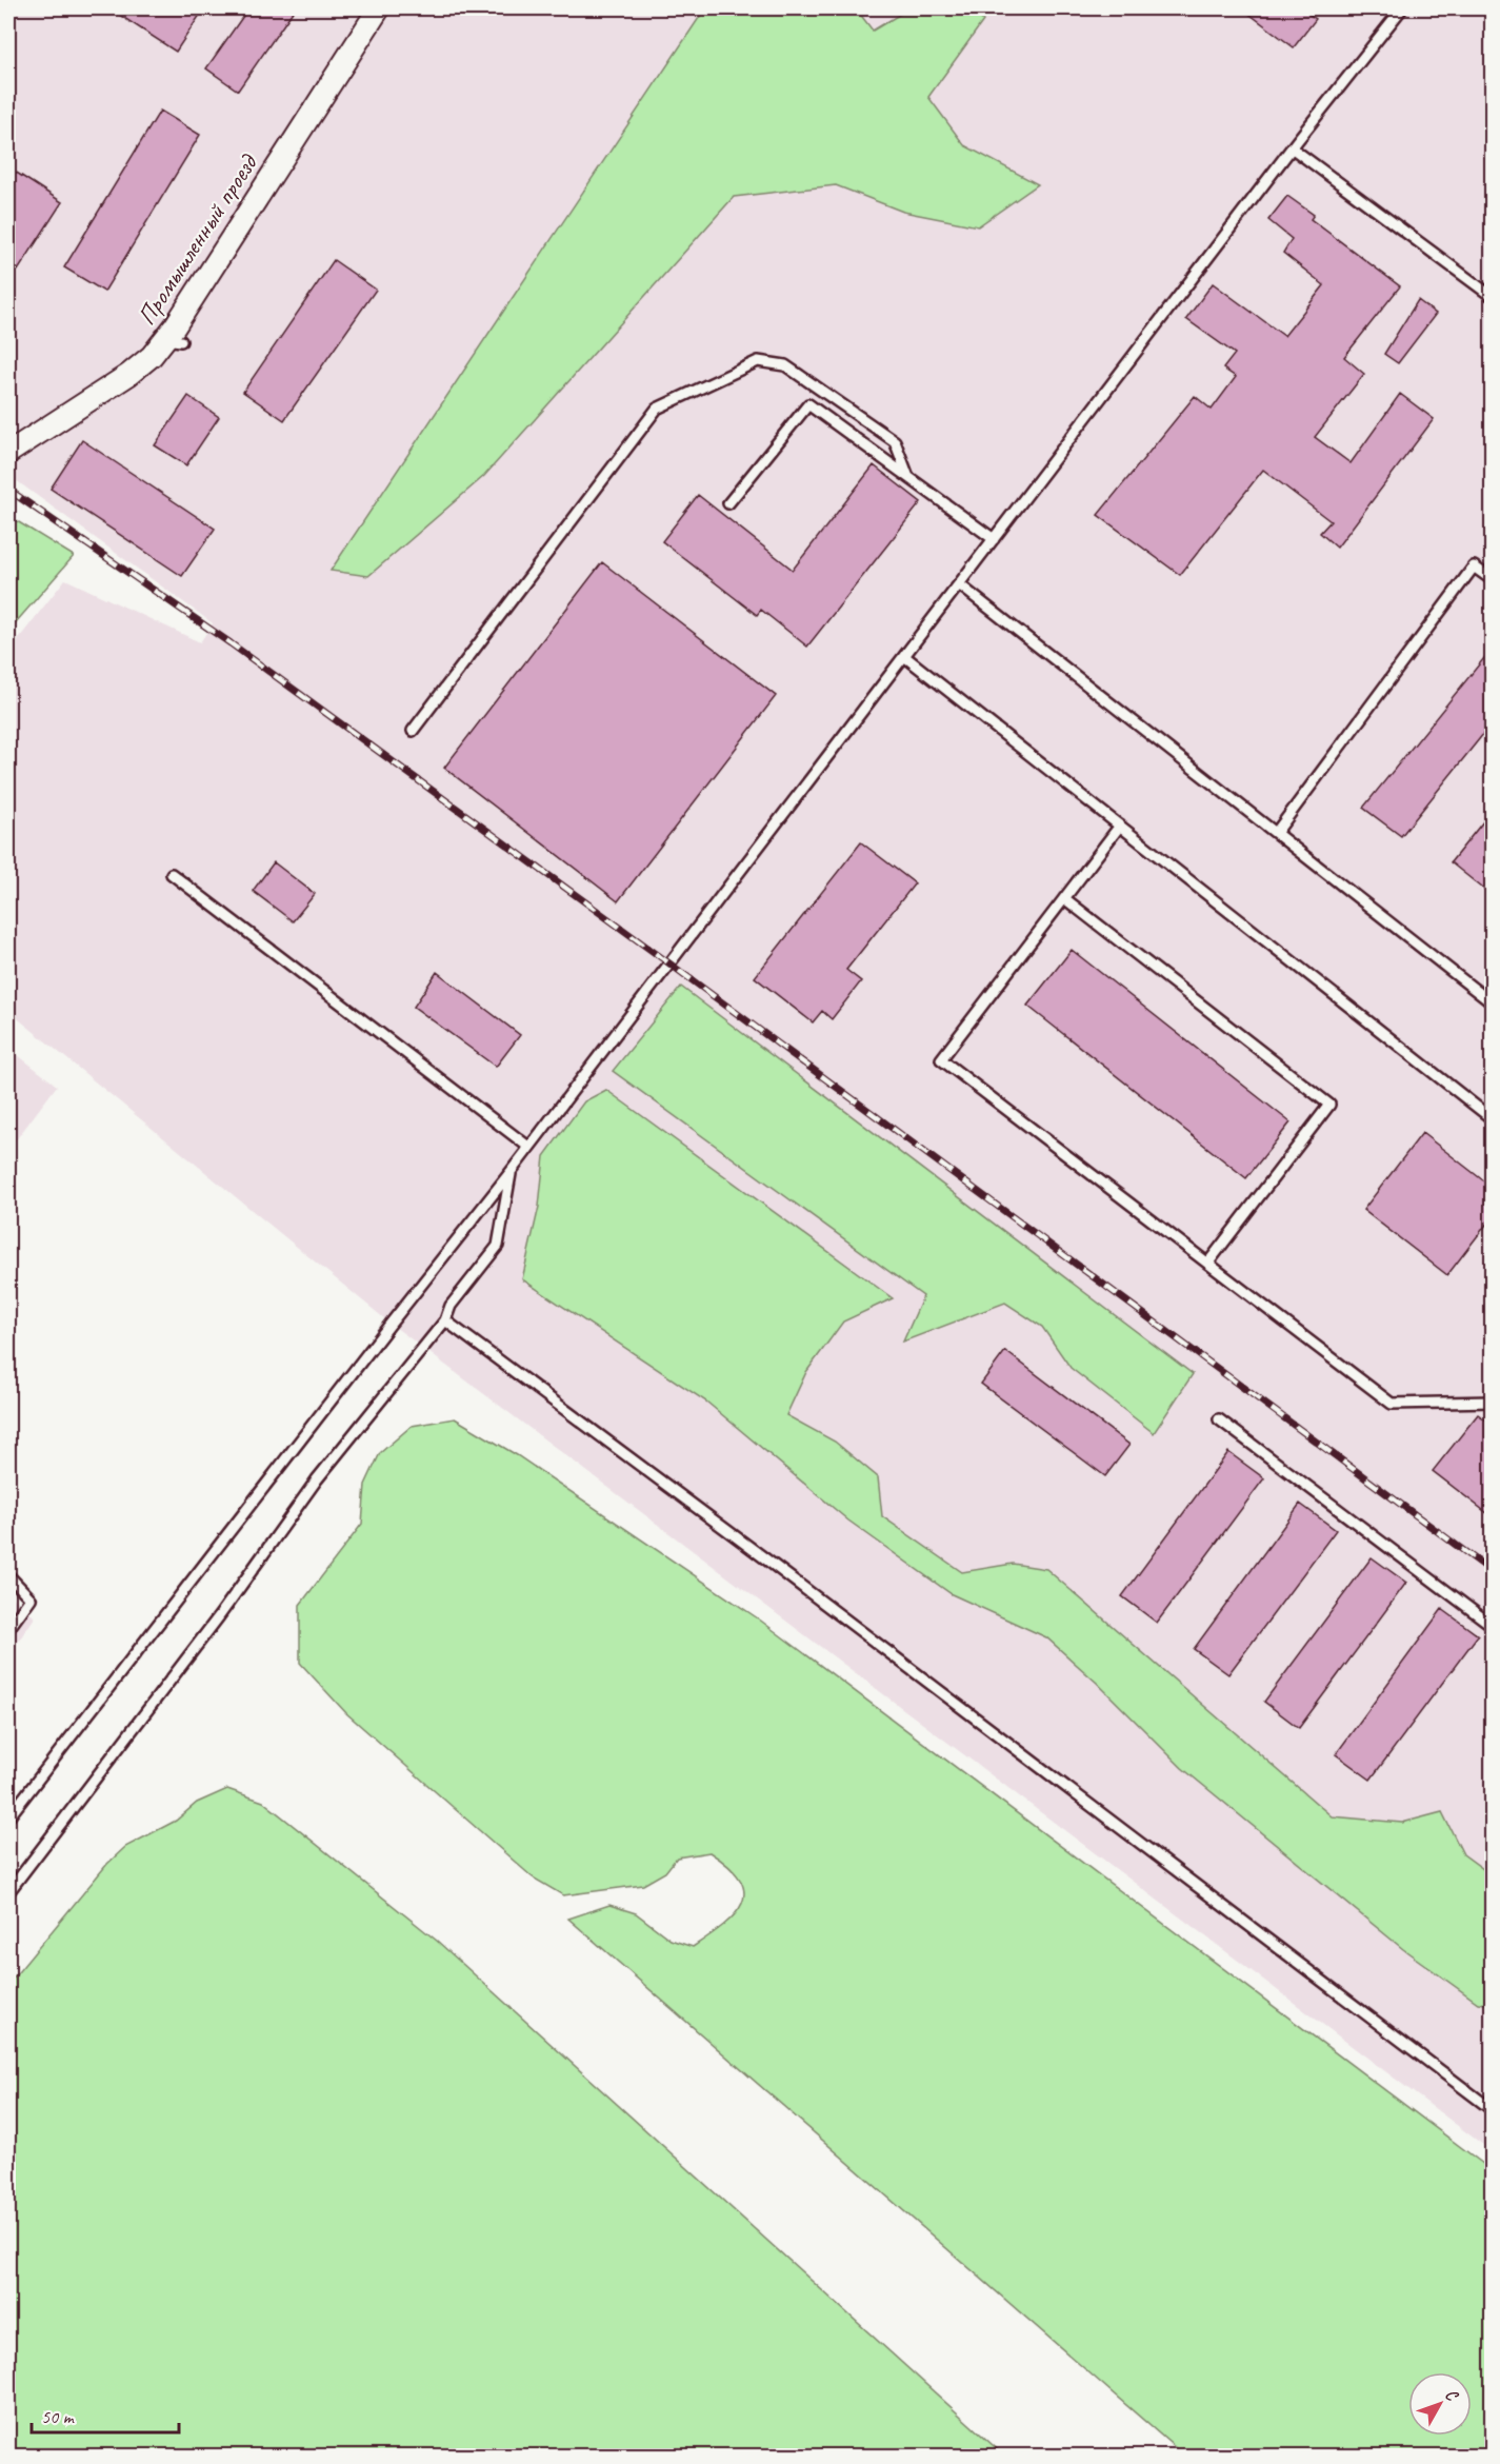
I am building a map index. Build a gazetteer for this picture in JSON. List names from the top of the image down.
{
  "streets": {
    "street": ["Промышленный проезд"]
  },
  "scale_bar": "50 m",
  "north": "top right"
}
